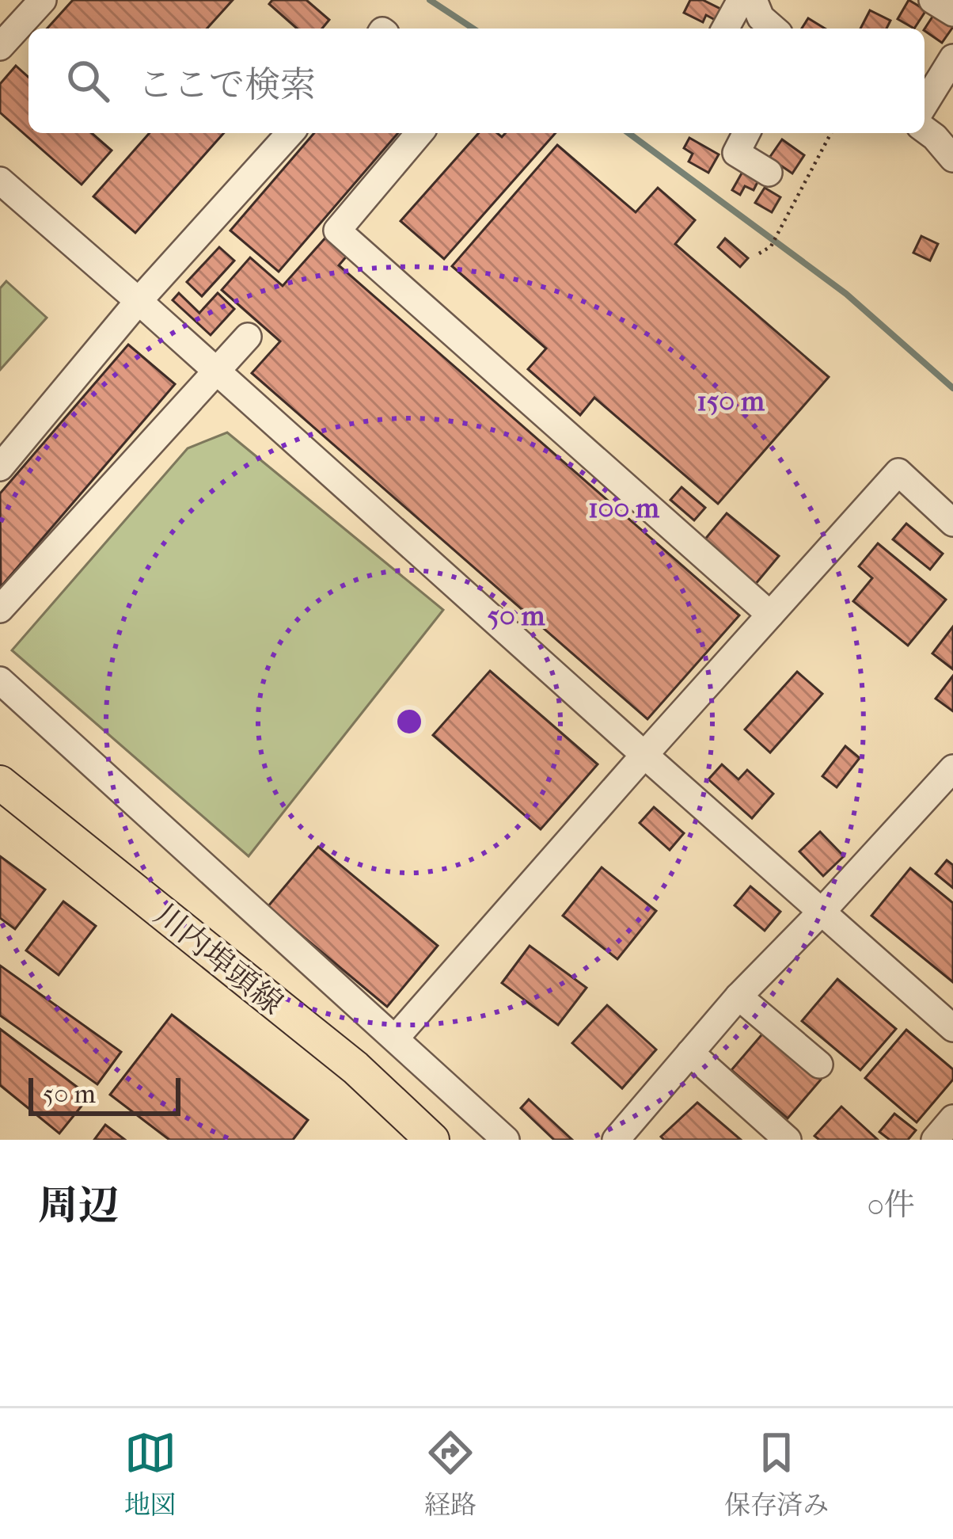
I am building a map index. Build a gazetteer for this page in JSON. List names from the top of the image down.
{
  "streets": {
    "main road": ["川内埠頭線"]
  },
  "scale_bar": "50 m",
  "page": {
    "search": "ここで検索",
    "scale": "50 m",
    "heading": ["周辺", "0件"],
    "nav": ["地図", "経路", "保存済み"]
  },
  "rings": ["150 m", "100 m", "50 m"]
}
